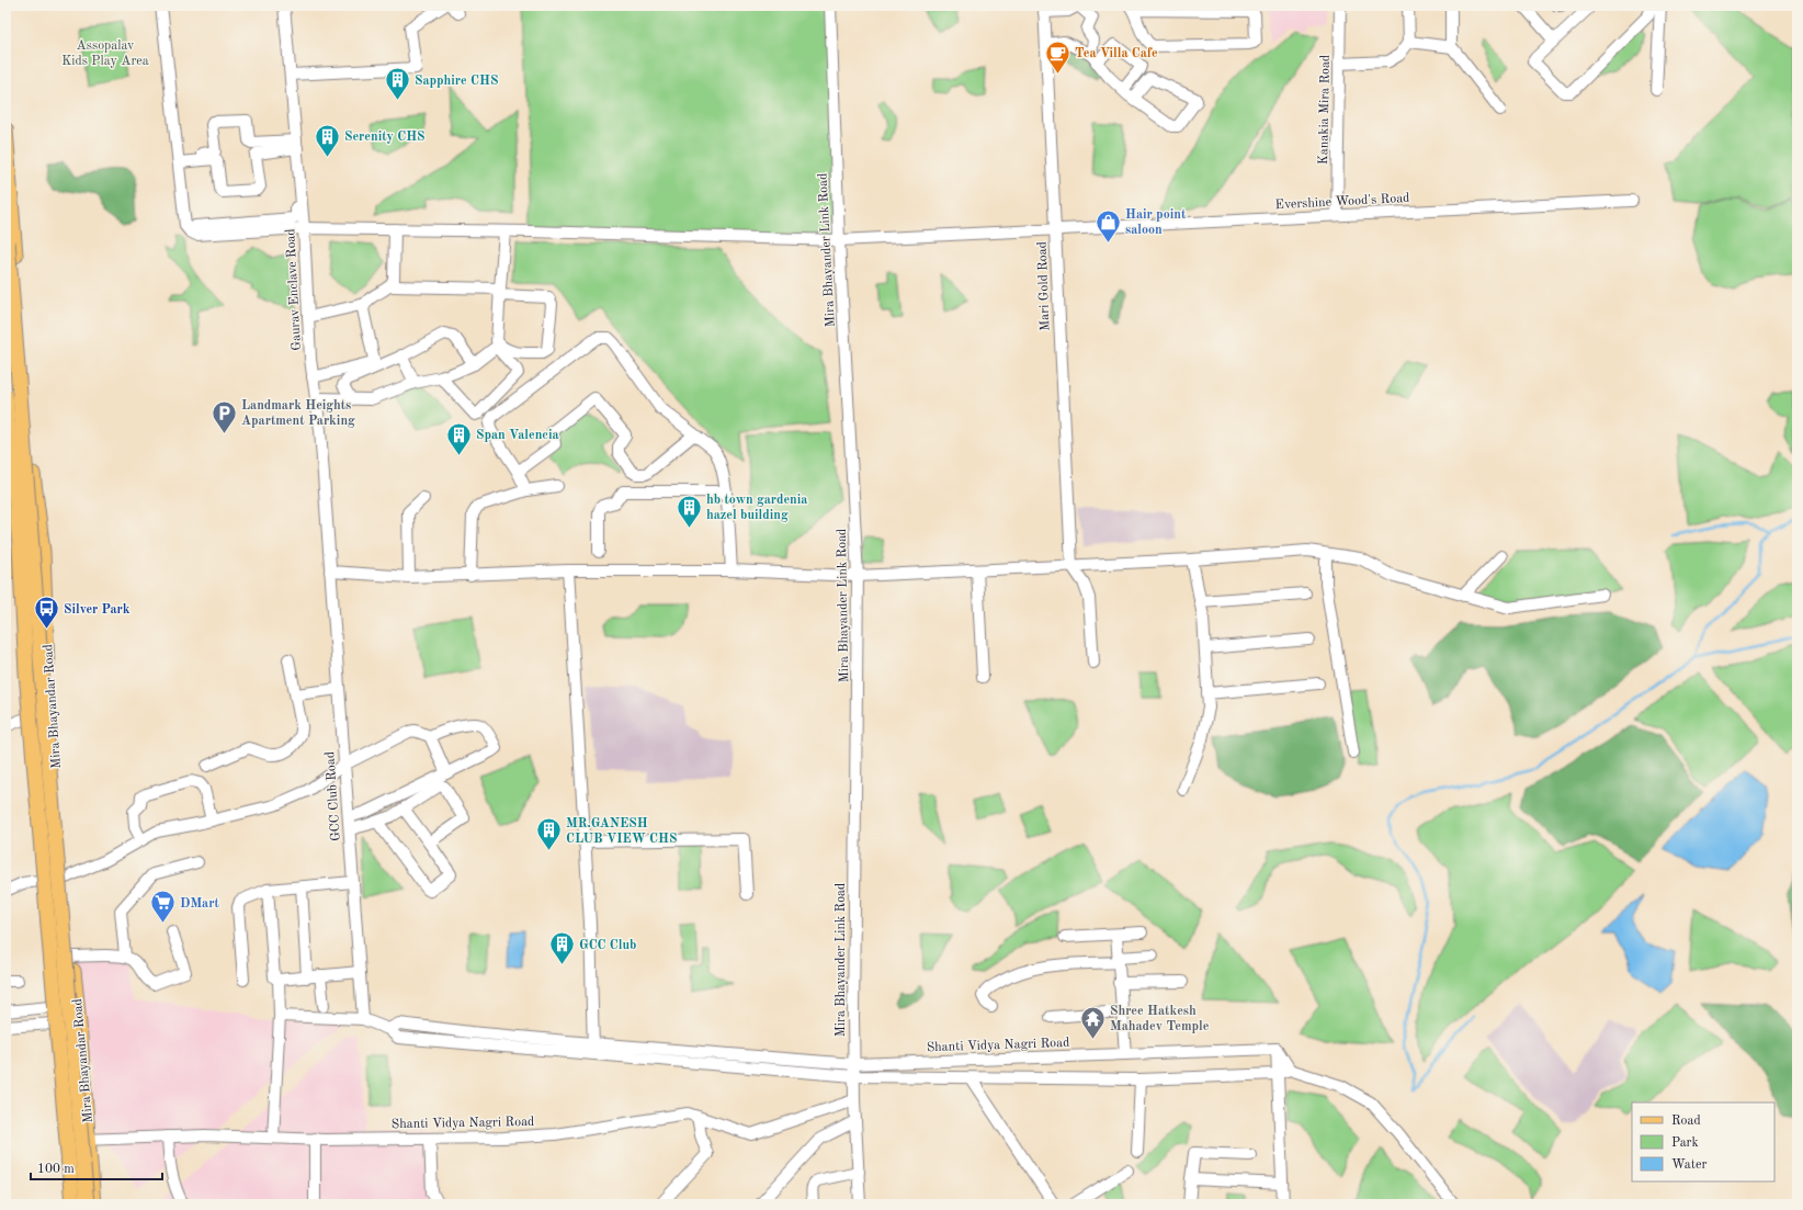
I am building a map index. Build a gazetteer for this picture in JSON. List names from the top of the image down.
{
  "streets": {
    "main road": ["Mira Bhayandar Road"],
    "street": [
      "Kanakia Mira Road",
      "Evershine Wood's Road",
      "Mira Bhayander Link Road",
      "Mari Gold Road",
      "Gaurav Enclave Road",
      "GCC Club Road",
      "Shanti Vidya Nagri Road"
    ]
  },
  "crossings": [
    ["Kanakia Mira Road", "Evershine Wood's Road"],
    ["Evershine Wood's Road", "Mira Bhayander Link Road"],
    ["Evershine Wood's Road", "Mari Gold Road"],
    ["Evershine Wood's Road", "Gaurav Enclave Road"],
    ["Mira Bhayander Link Road", "Shanti Vidya Nagri Road"],
    ["Gaurav Enclave Road", "GCC Club Road"],
    ["Mira Bhayandar Road", "Shanti Vidya Nagri Road"]
  ],
  "parks": ["Assopalav Kids Play Area"],
  "places": {
    "cafe": ["Tea Villa Cafe"],
    "building": [
      "Sapphire CHS",
      "Serenity CHS",
      "Span Valencia",
      "hb town gardenia hazel building",
      "MR.GANESH CLUB VIEW CHS",
      "GCC Club"
    ],
    "shop": ["Hair point saloon"],
    "parking": ["Landmark Heights Apartment Parking"],
    "bus stop": ["Silver Park"],
    "supermarket": ["DMart"],
    "temple": ["Shree Hatkesh Mahadev Temple"]
  },
  "legend": ["Road", "Park", "Water"],
  "scale_bar": "100 m"
}
